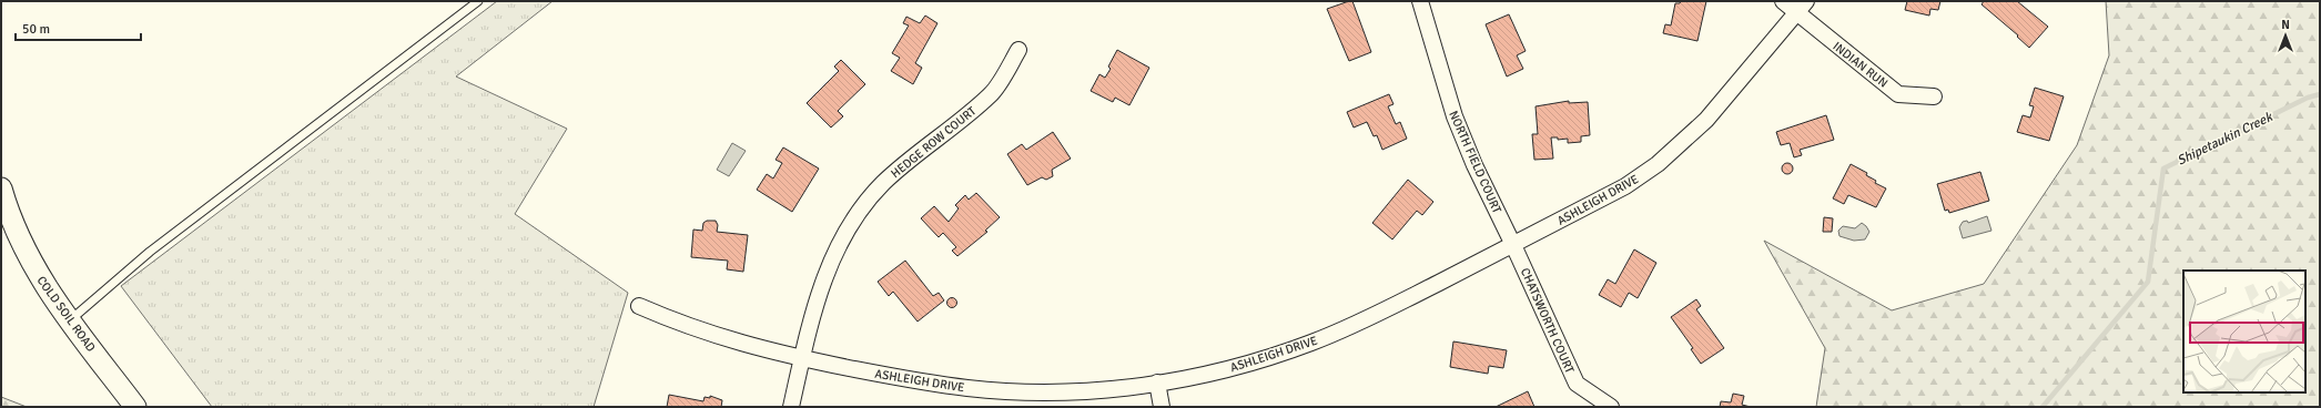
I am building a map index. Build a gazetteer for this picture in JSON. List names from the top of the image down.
{
  "streets": {
    "street": [
      "INDIAN RUN",
      "HEDGE ROW COURT",
      "NORTH FIELD COURT",
      "ASHLEIGH DRIVE",
      "COLD SOIL ROAD",
      "CHATSWORTH COURT"
    ]
  },
  "crossings": [
    ["INDIAN RUN", "ASHLEIGH DRIVE"],
    ["HEDGE ROW COURT", "ASHLEIGH DRIVE"],
    ["NORTH FIELD COURT", "ASHLEIGH DRIVE"],
    ["NORTH FIELD COURT", "CHATSWORTH COURT"],
    ["ASHLEIGH DRIVE", "CHATSWORTH COURT"]
  ],
  "water": ["Shipetaukin Creek"],
  "scale_bar": "50 m",
  "north": "top"
}
